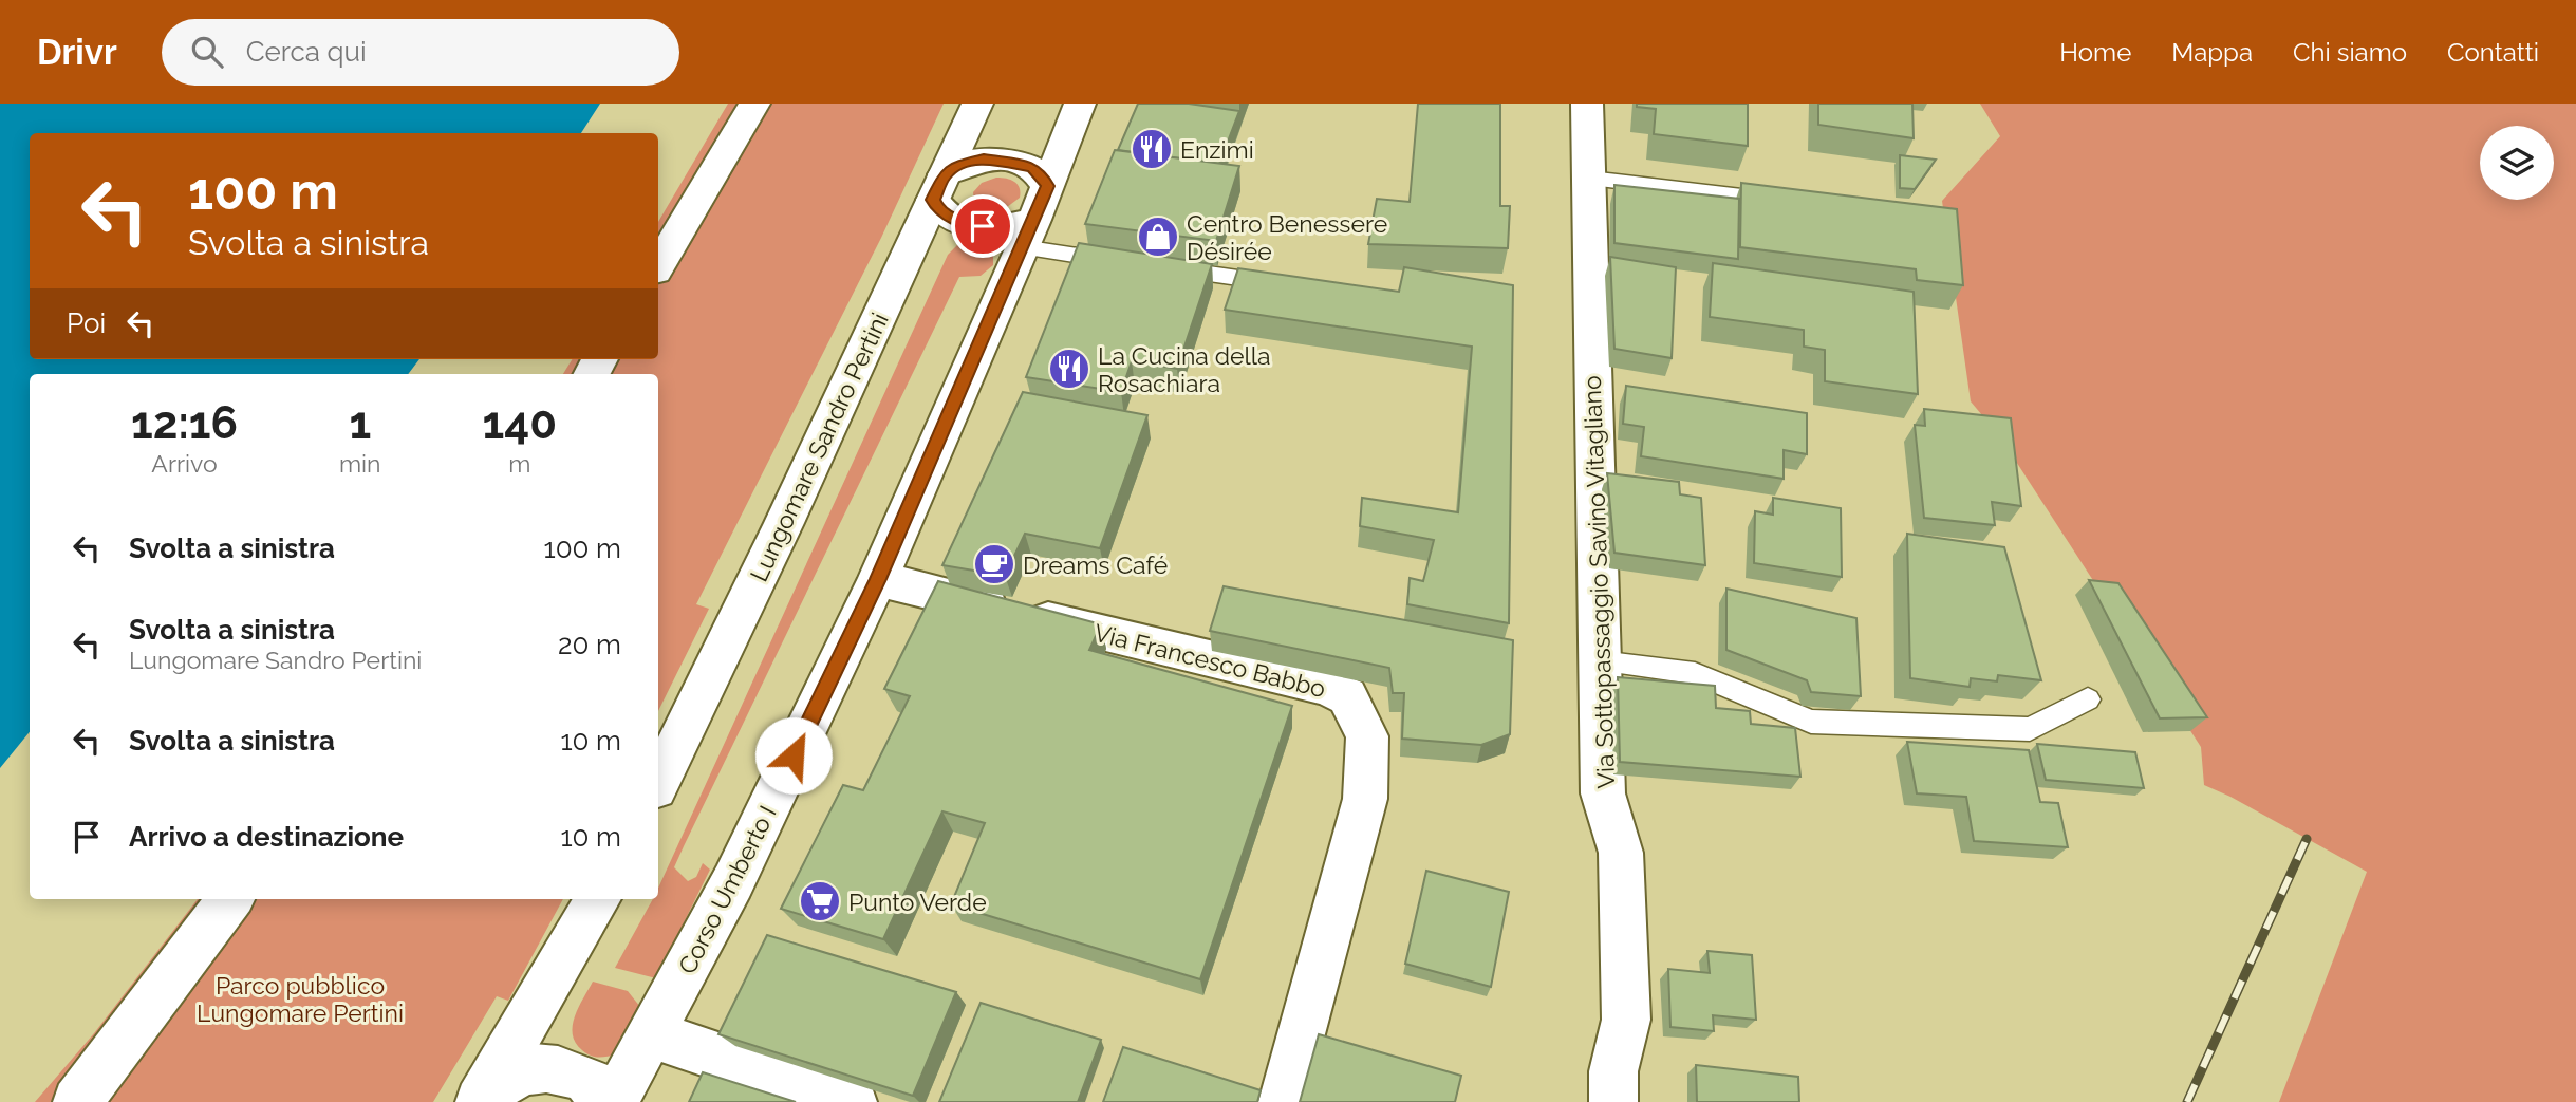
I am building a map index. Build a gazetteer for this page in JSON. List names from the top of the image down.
{
  "streets": {
    "street": [
      "Lungomare Sandro Pertini",
      "Via Sottopassaggio Savino Vitagliano",
      "Via Francesco Babbo",
      "Corso Umberto I"
    ]
  },
  "crossings": [
    ["Lungomare Sandro Pertini", "Corso Umberto I"],
    ["Via Francesco Babbo", "Corso Umberto I"]
  ],
  "parks": ["Parco pubblico Lungomare Pertini"],
  "places": {
    "restaurant": ["Enzimi", "La Cucina della Rosachiara"],
    "shop": ["Centro Benessere Désirée"],
    "cafe": ["Dreams Café"],
    "supermarket": ["Punto Verde"]
  },
  "page": {
    "header": "Drivr",
    "search": "Cerca qui",
    "nav": [
      "Home",
      "Mappa",
      "Chi siamo",
      "Contatti"
    ],
    "turn": ["100 m", "Svolta a sinistra"],
    "then": "Poi",
    "eta": [
      "12:16",
      "Arrivo",
      "1",
      "min",
      "140",
      "m"
    ],
    "list": [
      {
        "name": "Svolta a sinistra",
        "value": "100 m"
      },
      {
        "name": "Svolta a sinistra",
        "note": "Lungomare Sandro Pertini",
        "value": "20 m"
      },
      {
        "name": "Svolta a sinistra",
        "value": "10 m"
      },
      {
        "name": "Arrivo a destinazione",
        "value": "10 m"
      }
    ]
  }
}
